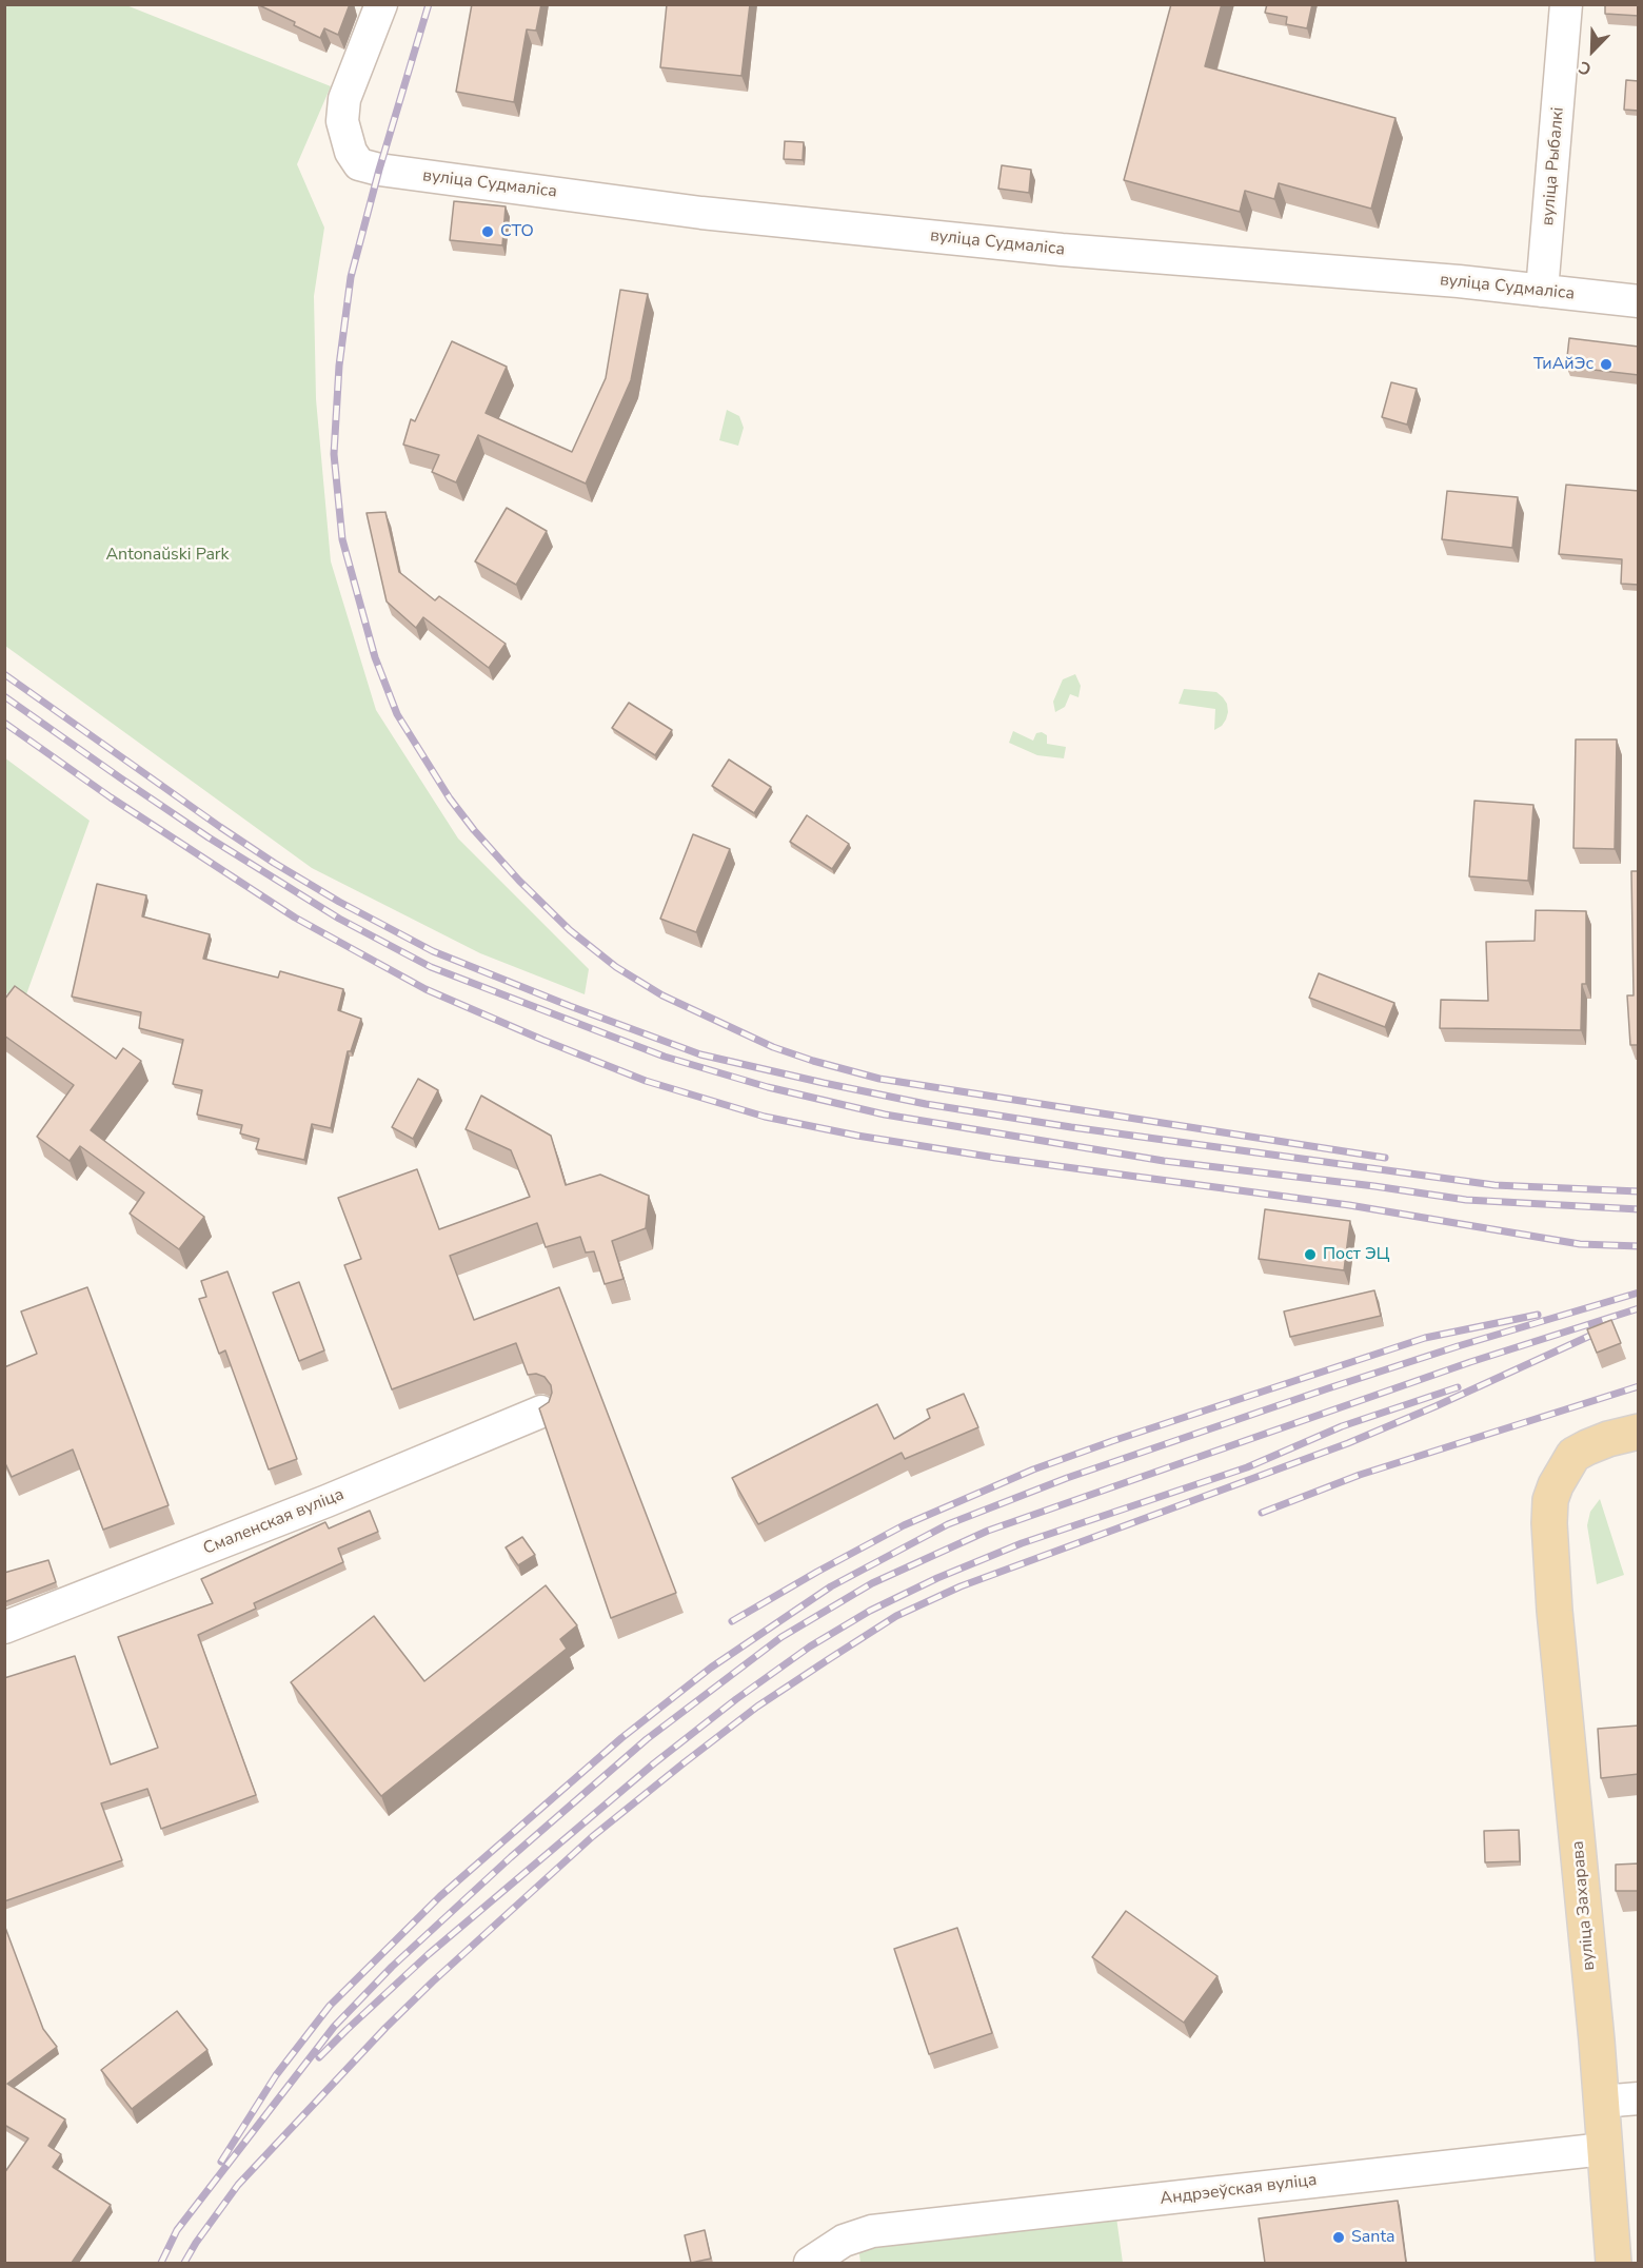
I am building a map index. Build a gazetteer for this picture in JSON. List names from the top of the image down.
{
  "streets": {
    "main road": ["вуліца Захарава"],
    "street": [
      "вуліца Рыбалкі",
      "вуліца Судмаліса",
      "Смаленская вуліца",
      "Андрэеўская вуліца"
    ]
  },
  "crossings": [
    ["вуліца Рыбалкі", "вуліца Судмаліса"],
    ["вуліца Захарава", "Андрэеўская вуліца"]
  ],
  "parks": ["Antonaŭski Park"],
  "places": [
    "СТО",
    "ТиАйЭс",
    "Пост ЭЦ",
    "Santa"
  ],
  "north": "bottom left"
}
